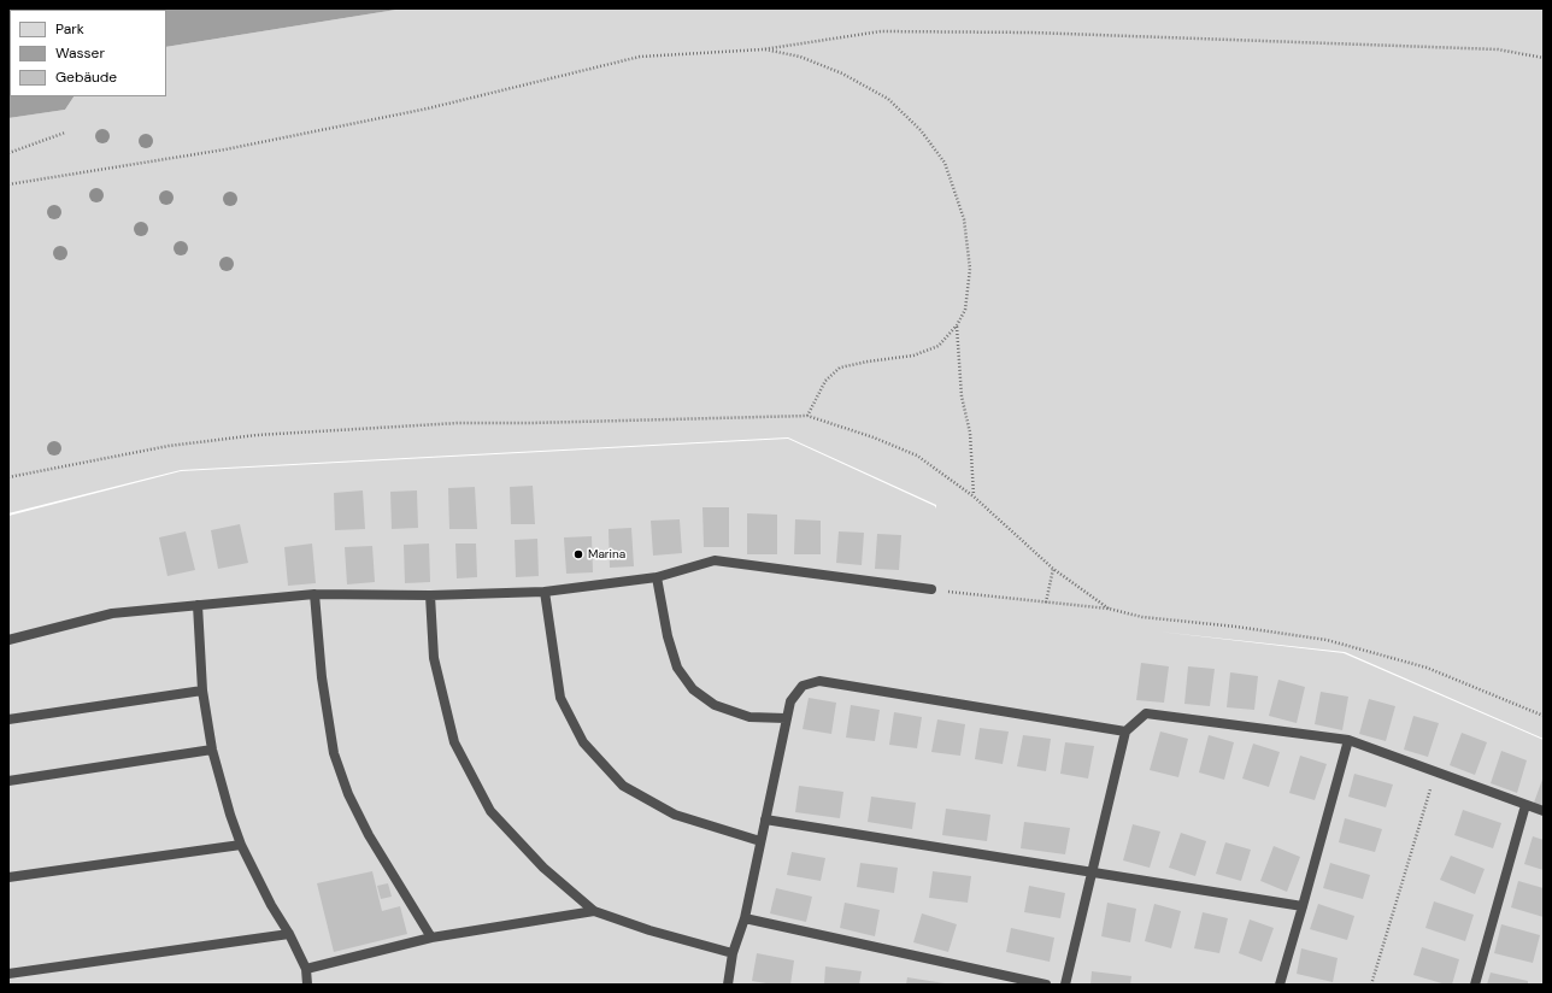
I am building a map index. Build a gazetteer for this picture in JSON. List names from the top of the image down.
{
  "places": ["Marina"],
  "legend": ["Park", "Wasser", "Gebäude"]
}
